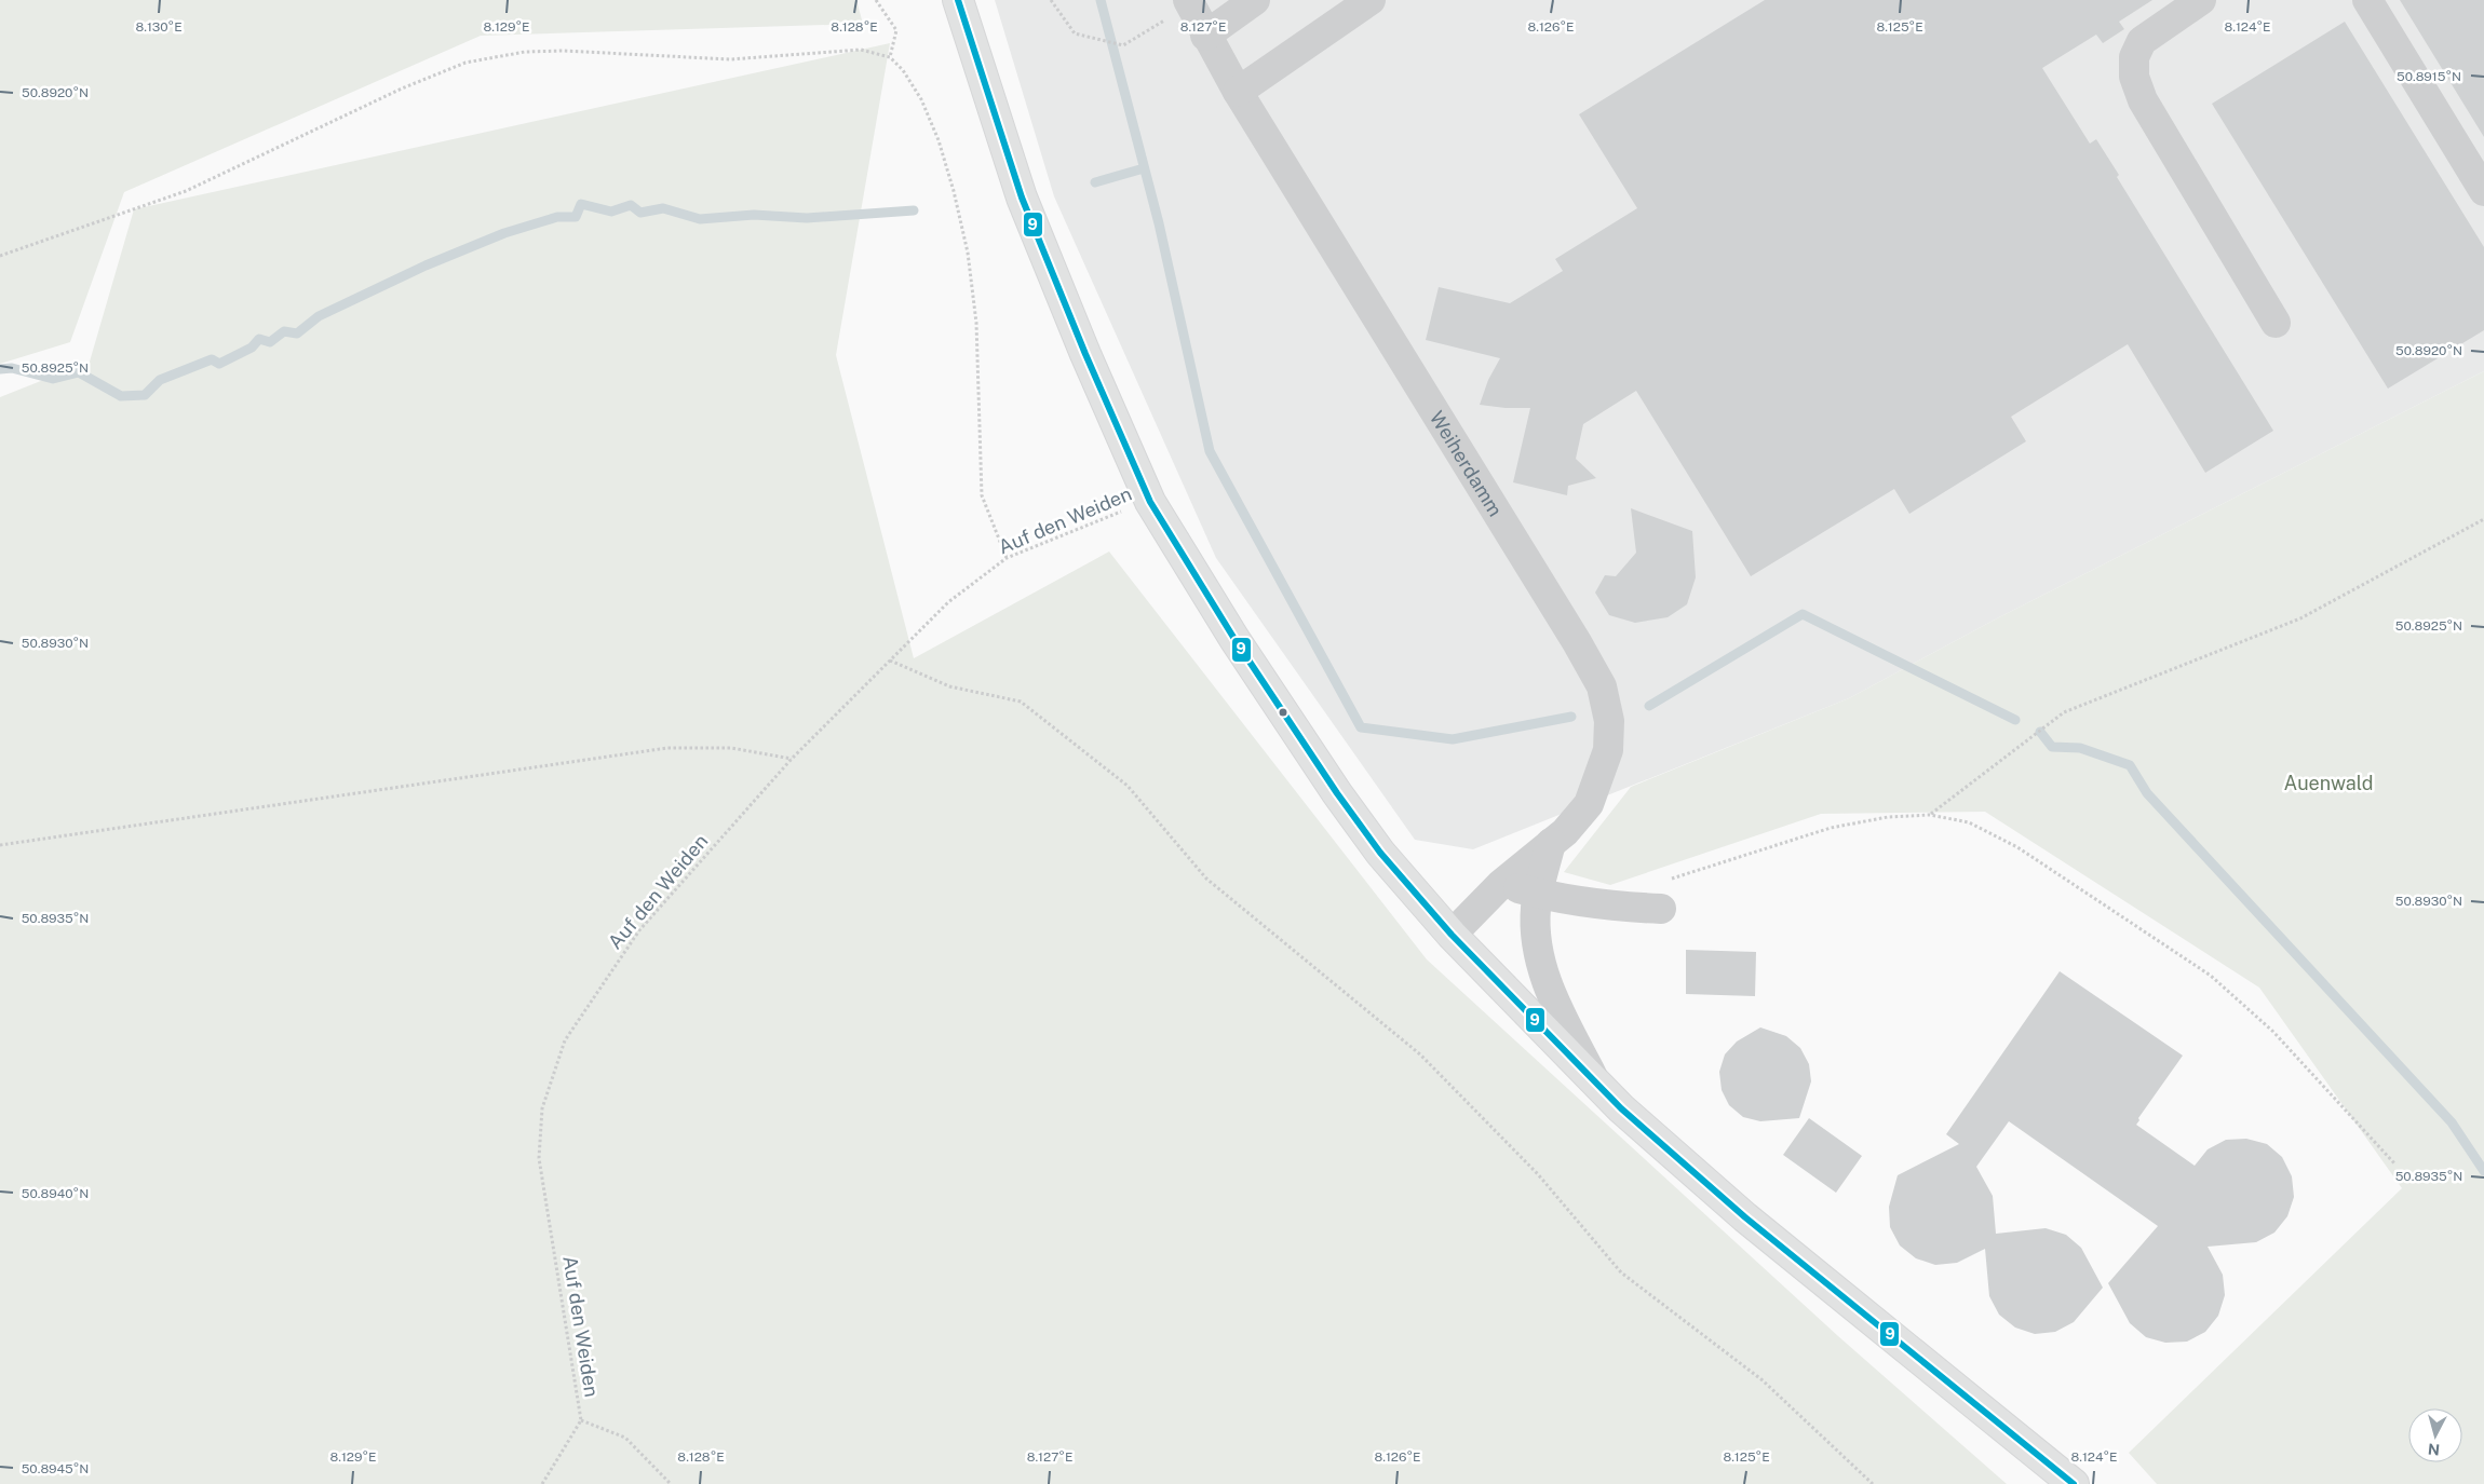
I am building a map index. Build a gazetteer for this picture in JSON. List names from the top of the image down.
{
  "streets": {
    "street": ["Weiherdamm"],
    "path": ["Auf den Weiden"]
  },
  "parks": ["Auenwald"],
  "lines": ["transit line 9"],
  "north": "bottom",
  "coordinates": [
    "8.130°E",
    "8.129°E",
    "8.128°E",
    "8.127°E",
    "8.126°E",
    "8.125°E",
    "8.124°E",
    "50.8915°N",
    "50.8920°N",
    "50.8925°N",
    "50.8930°N",
    "50.8935°N",
    "50.8940°N",
    "50.8945°N"
  ]
}
